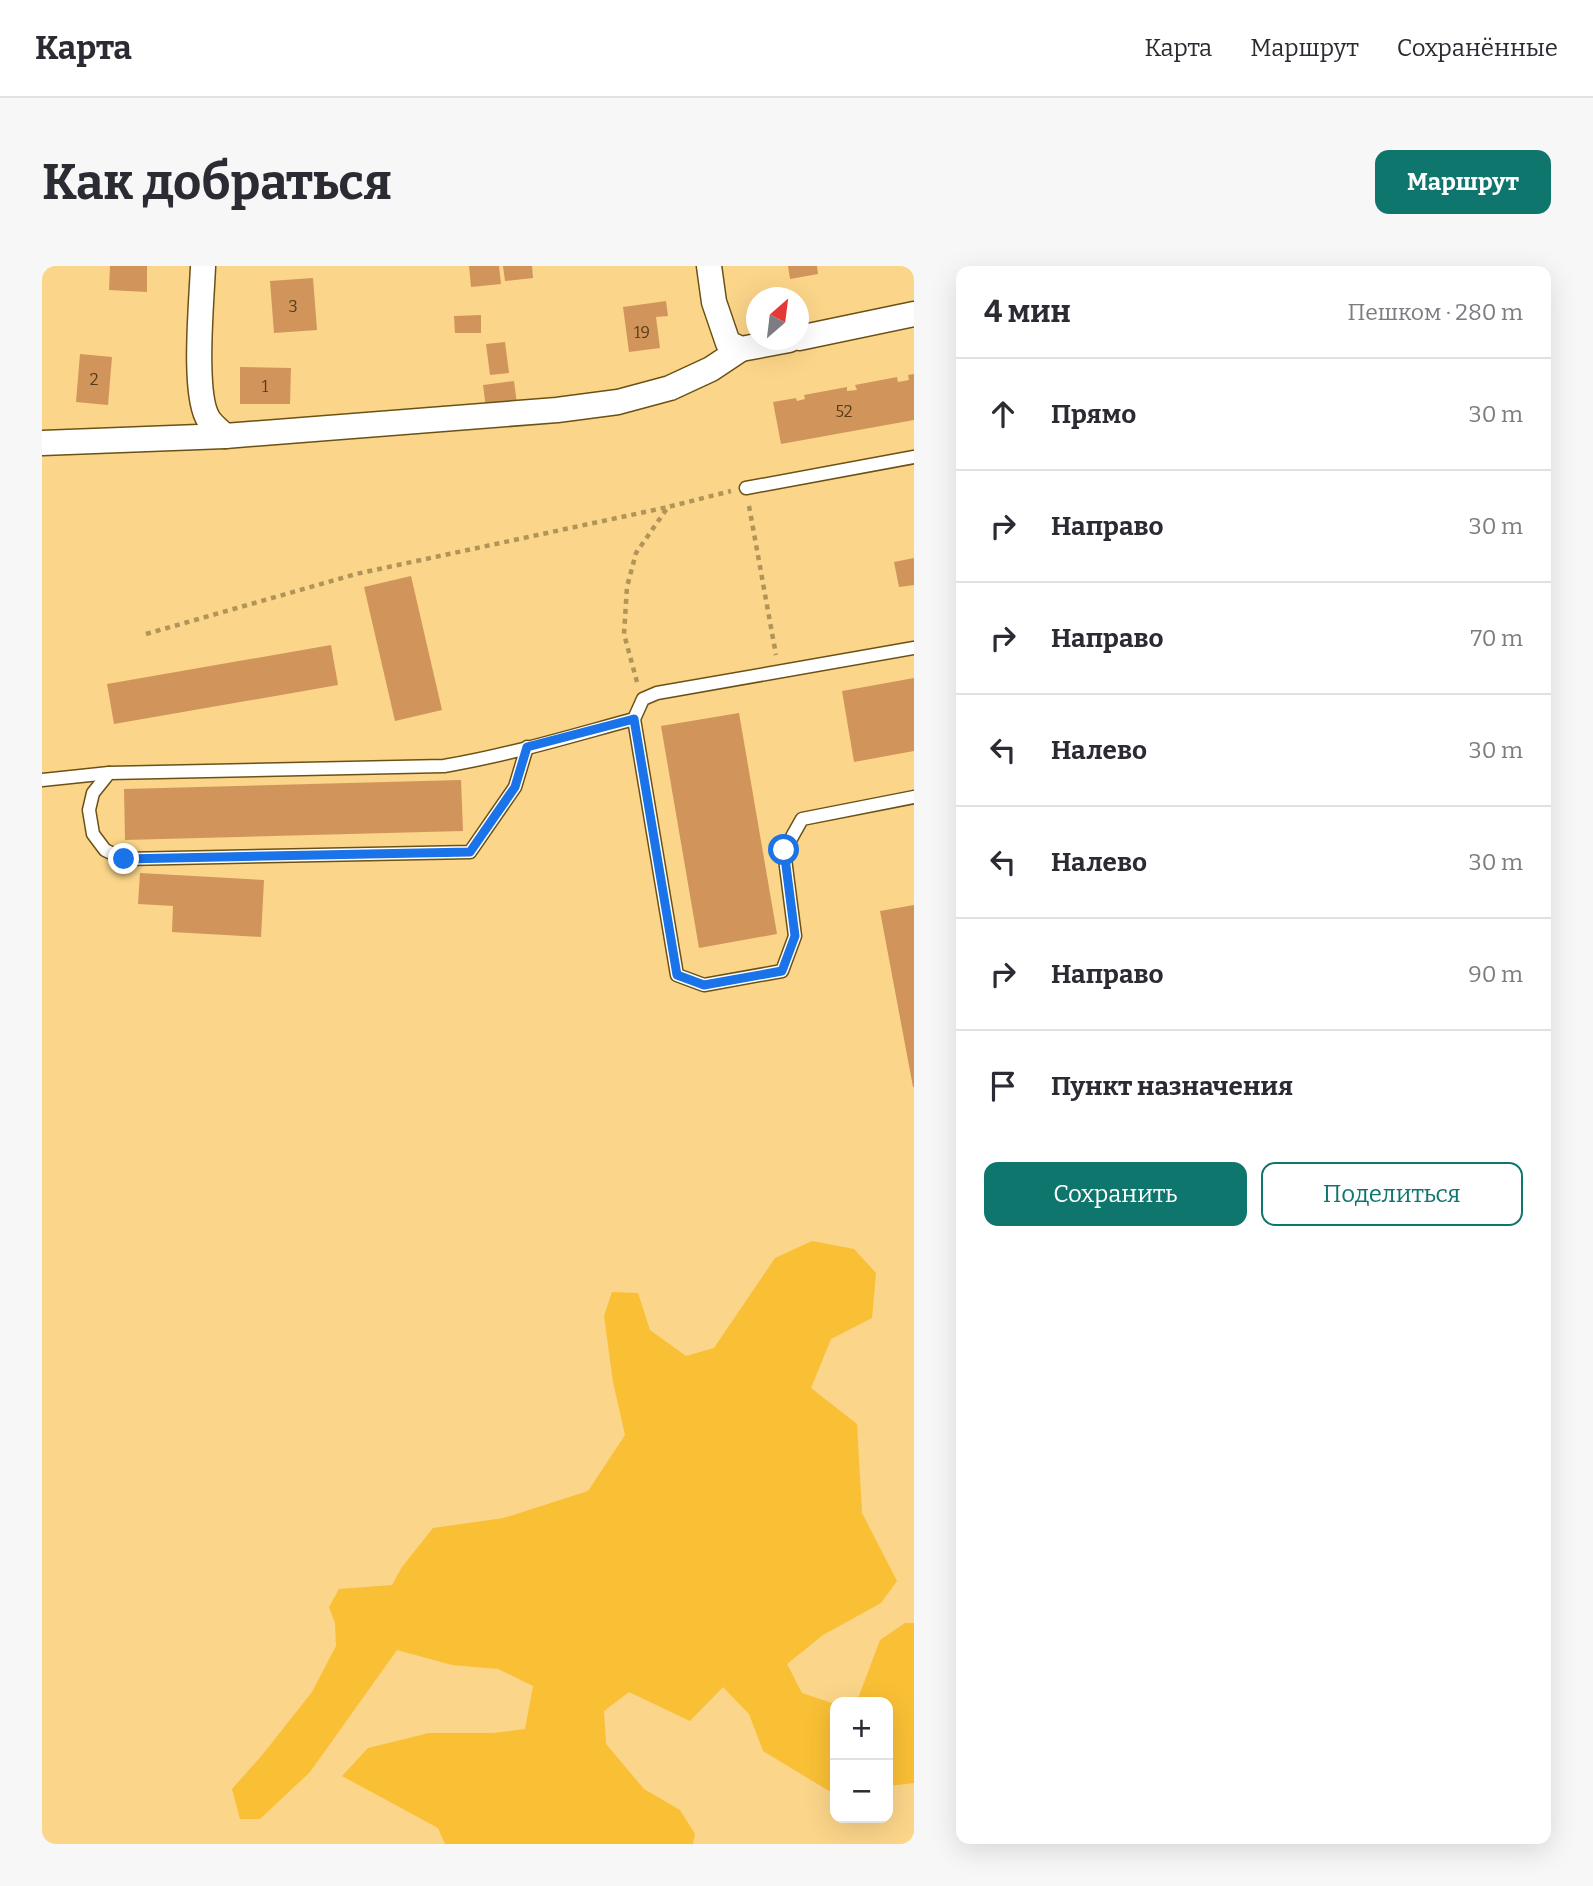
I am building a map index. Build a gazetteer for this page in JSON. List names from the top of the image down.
{
  "house_numbers": [
    "3",
    "19",
    "2",
    "1",
    "52"
  ],
  "north": "top right",
  "page": {
    "header": "Карта",
    "nav": ["Карта", "Маршрут", "Сохранённые"],
    "buttons": [
      "Маршрут",
      ["Сохранить", "Поделиться"]
    ],
    "title": "Как добраться",
    "heading": ["4 мин", "Пешком · 280 m"],
    "list": [
      ["Прямо", "30 m"],
      ["Направо", "30 m"],
      ["Направо", "70 m"],
      ["Налево", "30 m"],
      ["Налево", "30 m"],
      ["Направо", "90 m"],
      "Пункт назначения"
    ],
    "map_buttons": ["+", "−"]
  }
}
